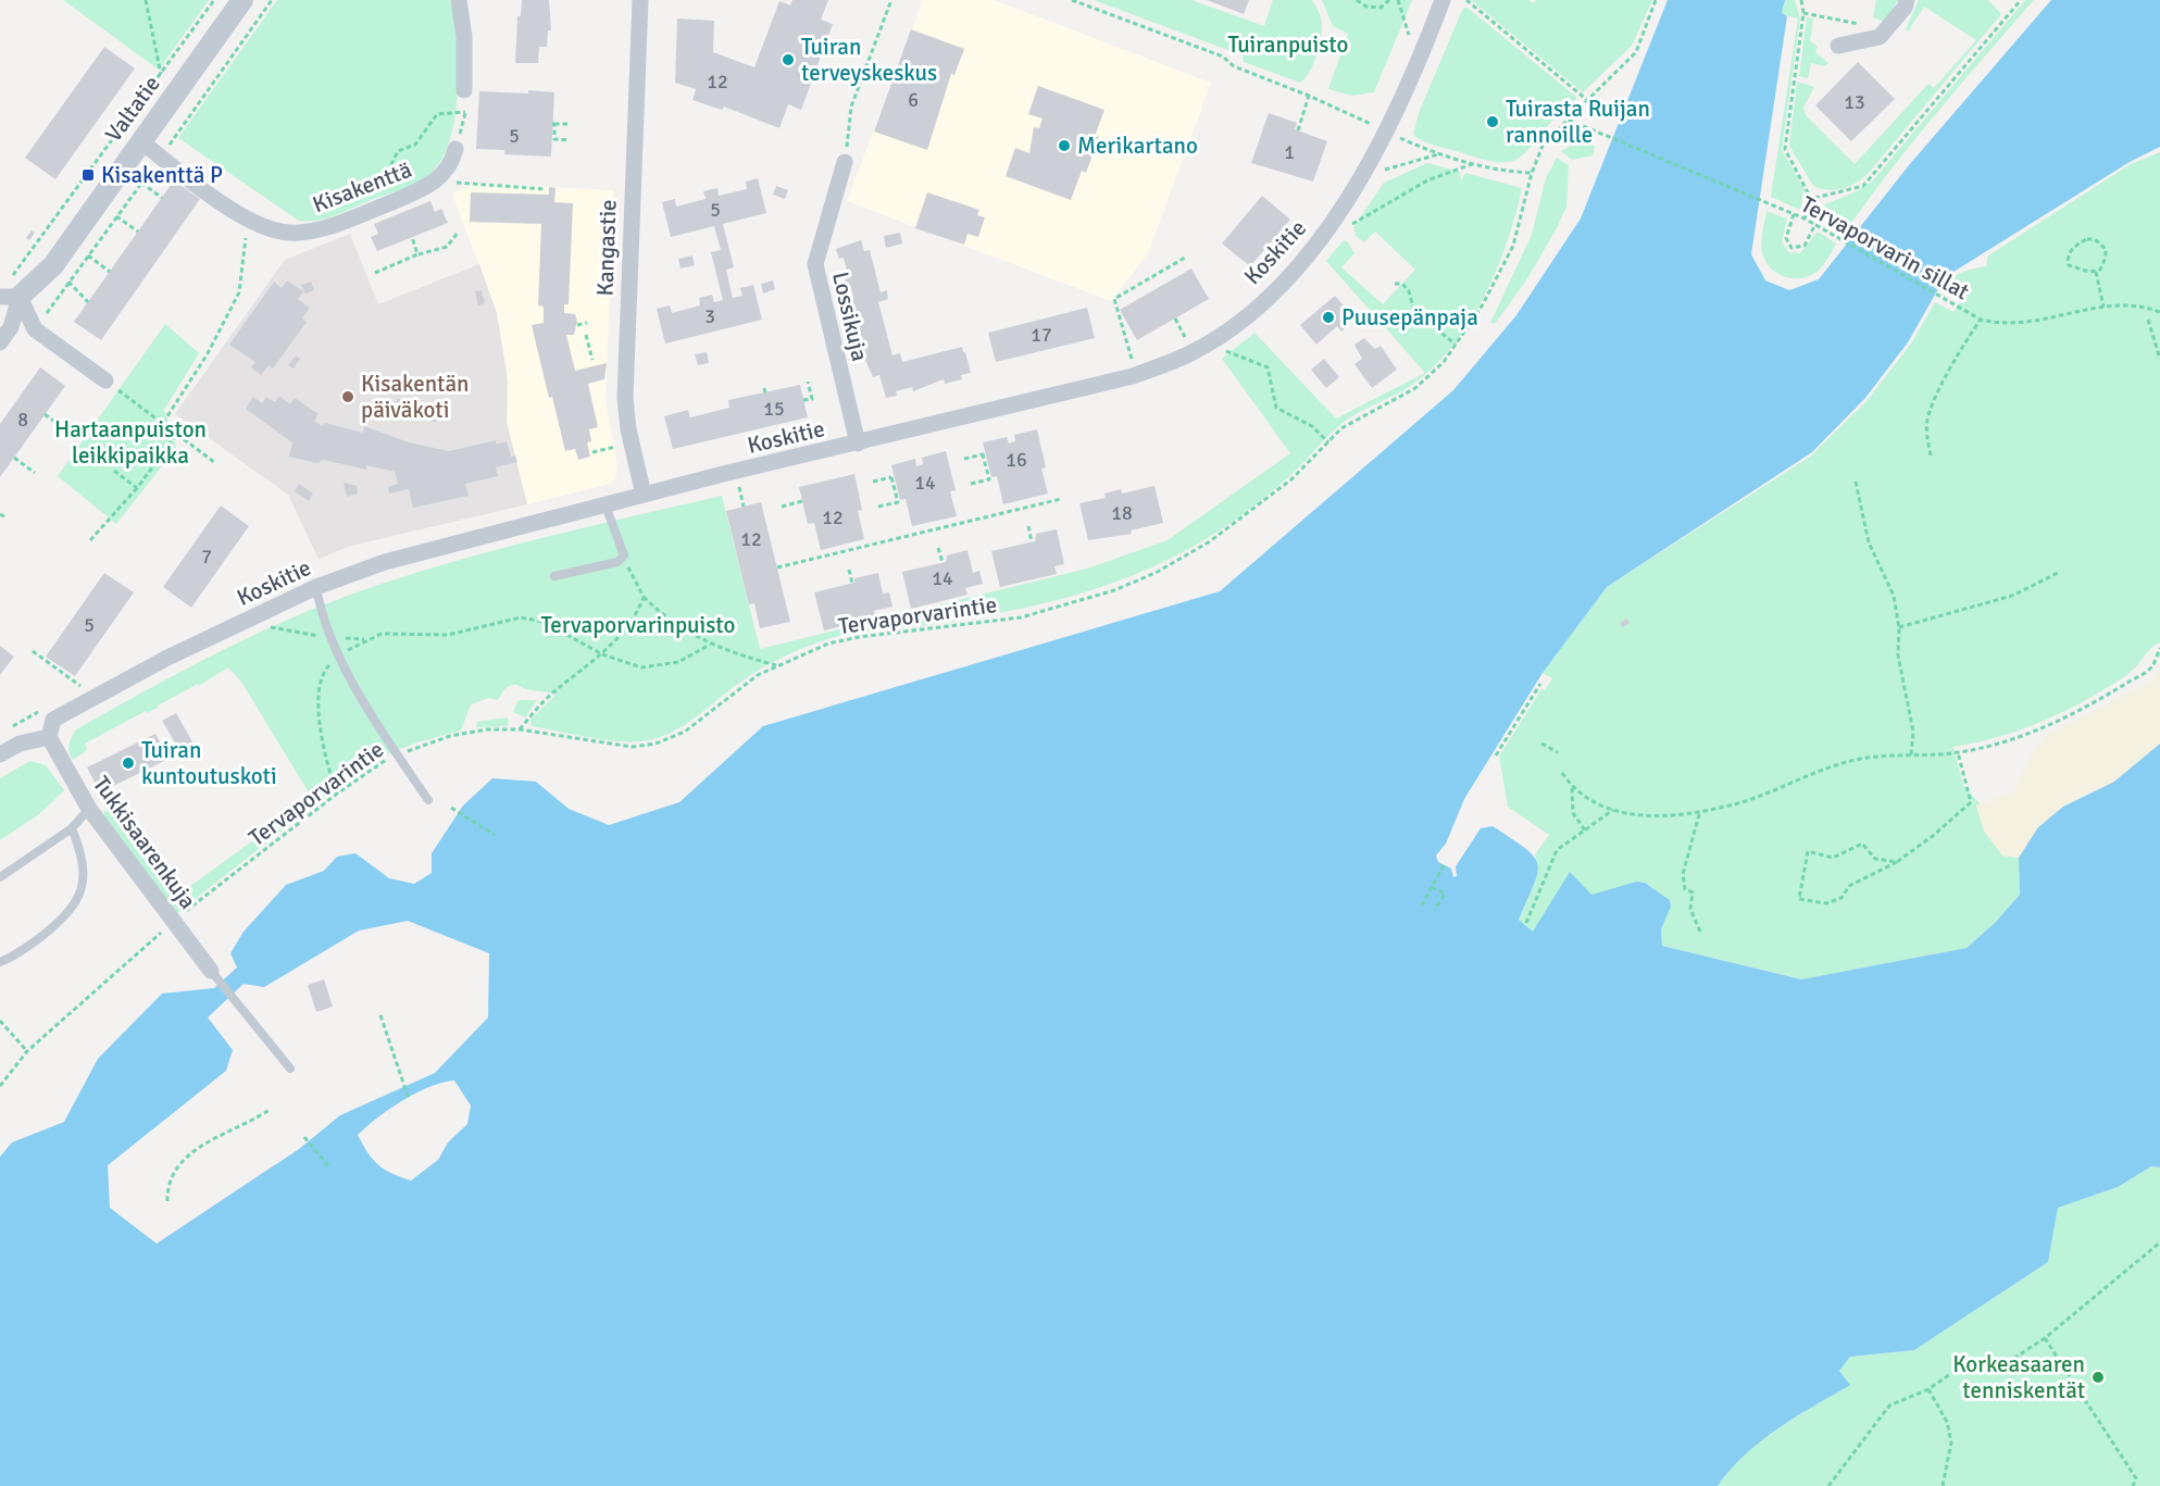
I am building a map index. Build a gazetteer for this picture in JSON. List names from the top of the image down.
{
  "streets": {
    "street": [
      "Valtatie",
      "Kisakenttä",
      "Kangastie",
      "Koskitie",
      "Lossikuja",
      "Tukkisaarenkuja"
    ],
    "path": ["Tervaporvarin sillat", "Tervaporvarintie"]
  },
  "crossings": [
    ["Valtatie", "Kisakenttä"],
    ["Kangastie", "Koskitie"],
    ["Tervaporvarin sillat", "Tervaporvarintie"],
    ["Koskitie", "Lossikuja"],
    ["Koskitie", "Tukkisaarenkuja"],
    ["Tervaporvarintie", "Tukkisaarenkuja"]
  ],
  "parks": ["Tuiranpuisto", "Hartaanpuiston leikkipaikka", "Tervaporvarinpuisto"],
  "places": {
    "other": [
      "Tuiran terveyskeskus",
      "Tuirasta Ruijan rannoille",
      "Merikartano",
      "Puusepänpaja",
      "Kisakentän päiväkoti",
      "Tuiran kuntoutuskoti",
      "Korkeasaaren tenniskentät"
    ],
    "transit": ["Kisakenttä P"]
  },
  "house_numbers": [
    "12",
    "6",
    "13",
    "5",
    "1",
    "5",
    "3",
    "17",
    "15",
    "8",
    "16",
    "14",
    "18",
    "12",
    "12",
    "7",
    "14",
    "5"
  ]
}
